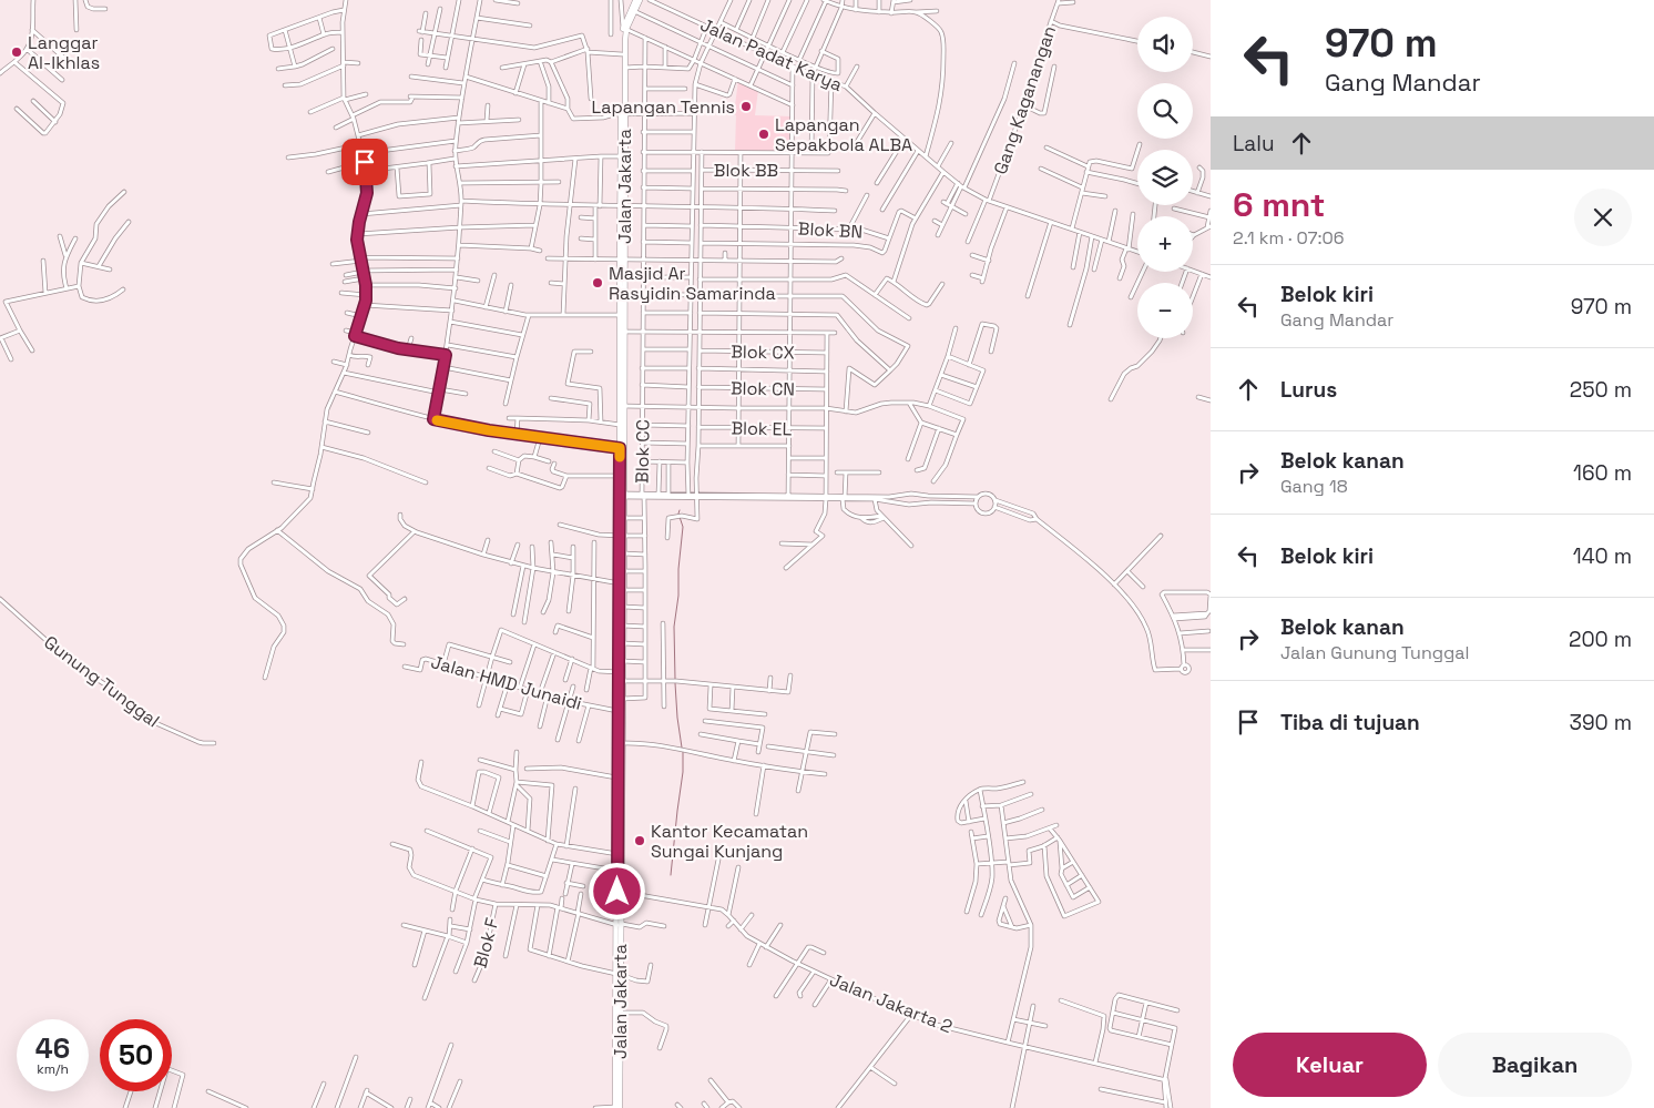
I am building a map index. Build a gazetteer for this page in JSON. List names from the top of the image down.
{
  "streets": {
    "main road": ["Jalan Jakarta"],
    "street": [
      "Jalan Padat Karya",
      "Gang Kaganangan",
      "Blok BB",
      "Blok BN",
      "Blok CX",
      "Blok CN",
      "Blok EL",
      "Blok CC",
      "Gunung Tunggal",
      "Jalan HMD Junaidi",
      "Blok F",
      "Jalan Jakarta 2"
    ]
  },
  "crossings": [
    ["Jalan Padat Karya", "Gang Kaganangan"],
    ["Jalan Jakarta", "Jalan HMD Junaidi"],
    ["Jalan Jakarta", "Jalan Jakarta 2"]
  ],
  "places": [
    "Langgar Al-Ikhlas",
    "Lapangan Tennis",
    "Lapangan Sepakbola ALBA",
    "Masjid Ar Rasyidin Samarinda",
    "Kantor Kecamatan Sungai Kunjang"
  ],
  "page": {
    "turn": ["970 m", "Gang Mandar"],
    "map_buttons": ["+", "−"],
    "then": "Lalu",
    "heading": ["6 mnt", "2.1 km · 07:06"],
    "list": [
      {
        "name": "Belok kiri",
        "note": "Gang Mandar",
        "value": "970 m"
      },
      {
        "name": "Lurus",
        "value": "250 m"
      },
      {
        "name": "Belok kanan",
        "note": "Gang 18",
        "value": "160 m"
      },
      {
        "name": "Belok kiri",
        "value": "140 m"
      },
      {
        "name": "Belok kanan",
        "note": "Jalan Gunung Tunggal",
        "value": "200 m"
      },
      {
        "name": "Tiba di tujuan",
        "value": "390 m"
      }
    ],
    "speed": "46 km/h",
    "limit": "50",
    "buttons": ["Keluar", "Bagikan"]
  }
}
